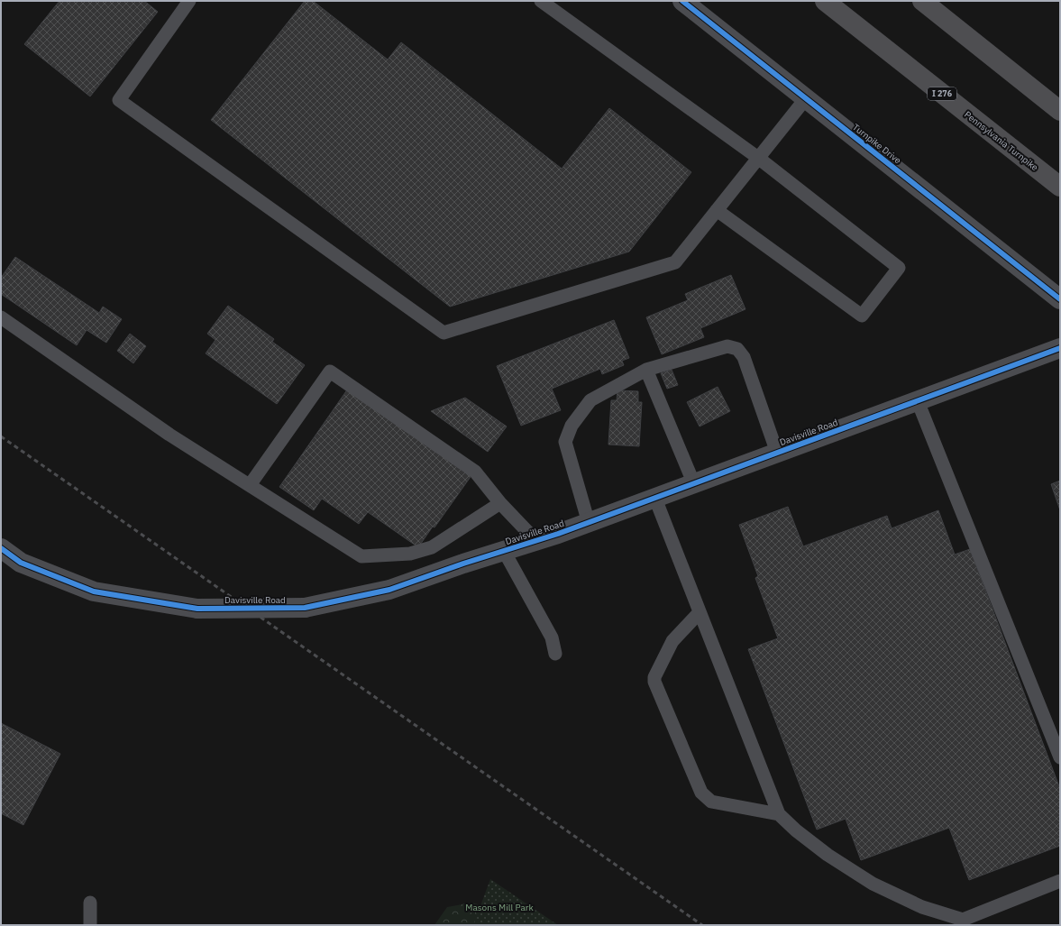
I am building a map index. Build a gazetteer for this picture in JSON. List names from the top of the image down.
{
  "streets": {
    "highway": ["I 276", "Pennsylvania Turnpike"],
    "street": ["Turnpike Drive", "Davisville Road"]
  },
  "parks": ["Masons Mill Park"]
}
